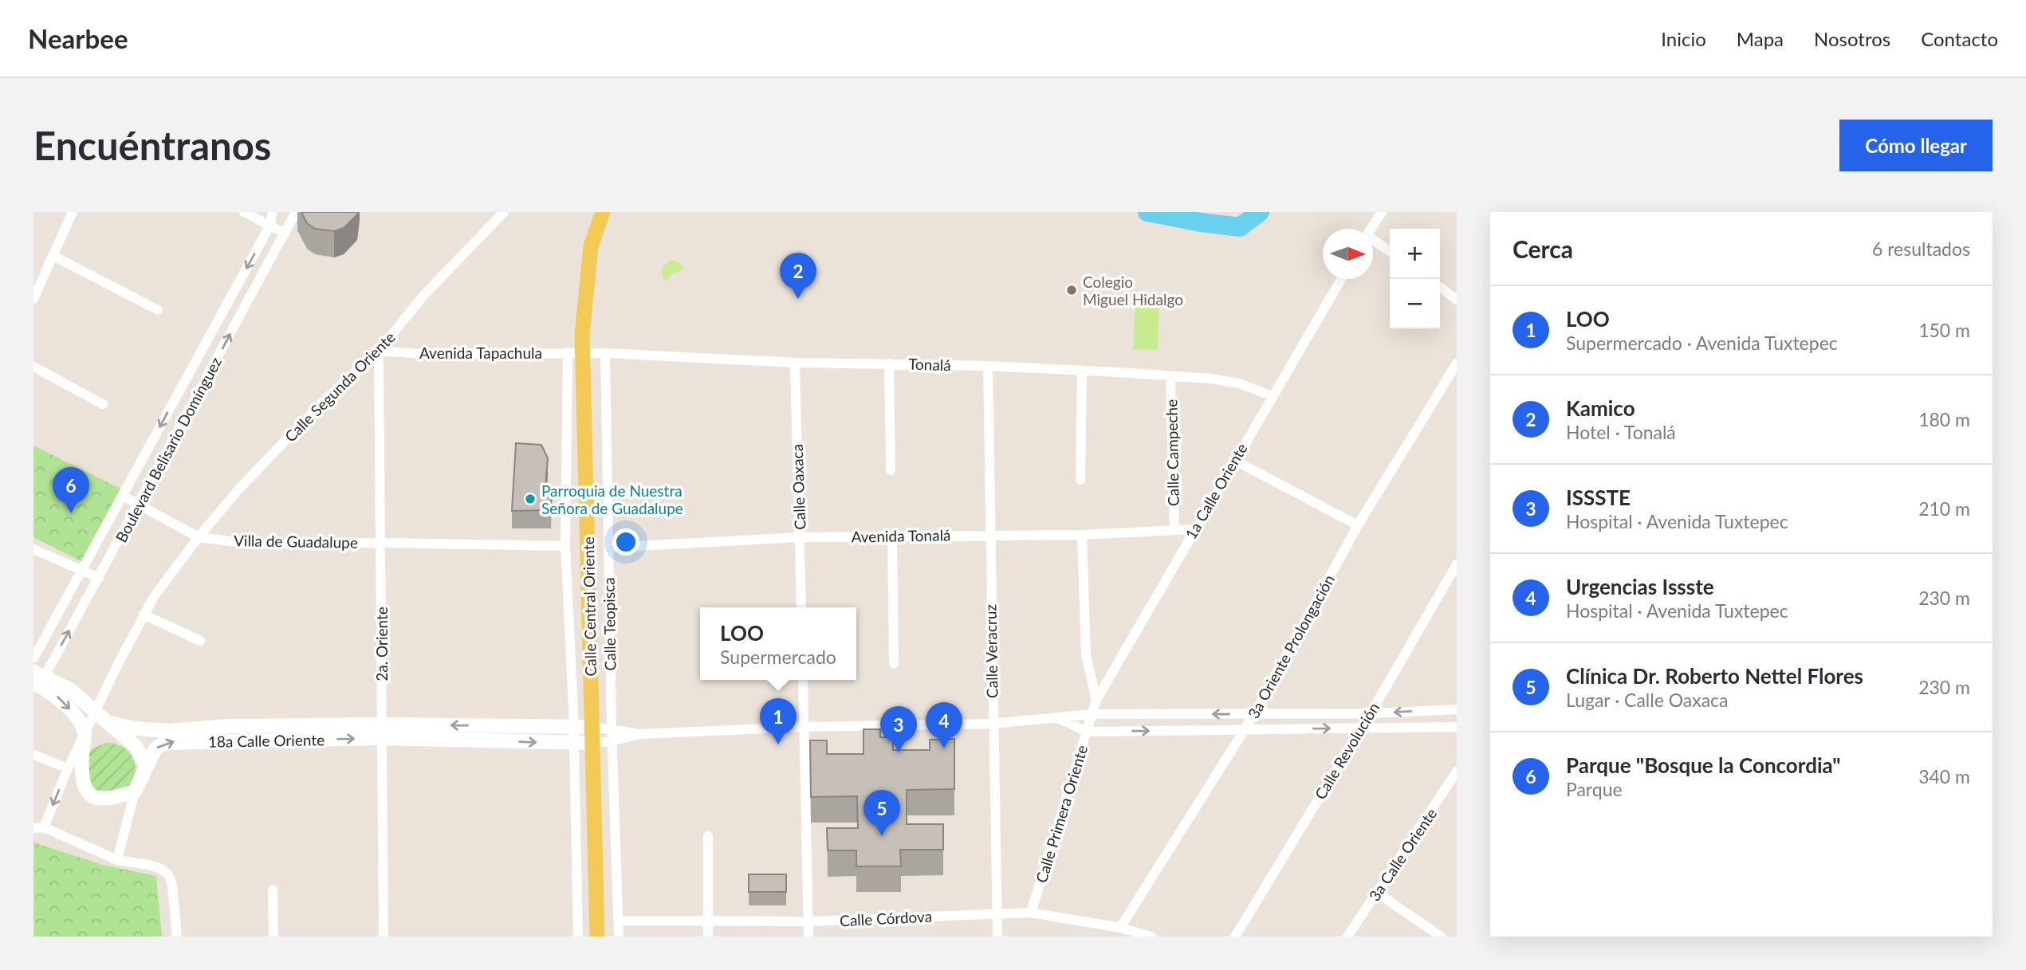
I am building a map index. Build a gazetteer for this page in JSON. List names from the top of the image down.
{
  "streets": {
    "main road": ["Calle Central Oriente", "18a Calle Oriente"],
    "street": [
      "Avenida Tapachula",
      "Tonalá",
      "Calle Segunda Oriente",
      "Boulevard Belisario Domínguez",
      "Calle Campeche",
      "Calle Oaxaca",
      "1a Calle Oriente",
      "Avenida Tonalá",
      "Villa de Guadalupe",
      "Calle Teopisca",
      "2a. Oriente",
      "3a Oriente Prolongación",
      "Calle Veracruz",
      "Calle Revolución",
      "Calle Primera Oriente",
      "3a Calle Oriente",
      "Calle Córdova"
    ]
  },
  "crossings": [
    ["Avenida Tapachula", "Tonalá"],
    ["Avenida Tapachula", "Calle Segunda Oriente"],
    ["Avenida Tapachula", "Calle Central Oriente"],
    ["Avenida Tapachula", "2a. Oriente"],
    ["Tonalá", "Calle Campeche"],
    ["Tonalá", "Calle Oaxaca"],
    ["Tonalá", "1a Calle Oriente"],
    ["Tonalá", "Calle Central Oriente"],
    ["Tonalá", "Calle Teopisca"],
    ["Tonalá", "Calle Veracruz"],
    ["Calle Segunda Oriente", "Villa de Guadalupe"],
    ["Calle Segunda Oriente", "2a. Oriente"],
    ["Boulevard Belisario Domínguez", "18a Calle Oriente"],
    ["Calle Campeche", "Avenida Tonalá"],
    ["Calle Oaxaca", "Avenida Tonalá"],
    ["1a Calle Oriente", "Avenida Tonalá"],
    ["1a Calle Oriente", "Calle Primera Oriente"],
    ["Avenida Tonalá", "Calle Teopisca"],
    ["Avenida Tonalá", "Calle Veracruz"],
    ["Villa de Guadalupe", "2a. Oriente"],
    ["Calle Central Oriente", "18a Calle Oriente"],
    ["Calle Teopisca", "18a Calle Oriente"],
    ["Calle Teopisca", "Calle Córdova"],
    ["2a. Oriente", "18a Calle Oriente"],
    ["3a Oriente Prolongación", "Calle Córdova"],
    ["Calle Veracruz", "Calle Córdova"],
    ["Calle Primera Oriente", "Calle Córdova"]
  ],
  "places": ["Colegio Miguel Hidalgo", "Parroquia de Nuestra Señora de Guadalupe"],
  "north": "right",
  "page": {
    "header": "Nearbee",
    "nav": [
      "Inicio",
      "Mapa",
      "Nosotros",
      "Contacto"
    ],
    "buttons": "Cómo llegar",
    "title": "Encuéntranos",
    "heading": ["Cerca", "6 resultados"],
    "map_buttons": ["+", "−"],
    "pins": [
      "2",
      "6",
      "1",
      "4",
      "3",
      "5"
    ],
    "list": [
      {
        "mark": "1",
        "name": "LOO",
        "note": "Supermercado · Avenida Tuxtepec",
        "value": "150 m"
      },
      {
        "mark": "2",
        "name": "Kamico",
        "note": "Hotel · Tonalá",
        "value": "180 m"
      },
      {
        "mark": "3",
        "name": "ISSSTE",
        "note": "Hospital · Avenida Tuxtepec",
        "value": "210 m"
      },
      {
        "mark": "4",
        "name": "Urgencias Issste",
        "note": "Hospital · Avenida Tuxtepec",
        "value": "230 m"
      },
      {
        "mark": "5",
        "name": "Clínica Dr. Roberto Nettel Flores",
        "note": "Lugar · Calle Oaxaca",
        "value": "230 m"
      },
      {
        "mark": "6",
        "name": "Parque \"Bosque la Concordia\"",
        "note": "Parque",
        "value": "340 m"
      }
    ],
    "popup": ["LOO", "Supermercado"]
  }
}
